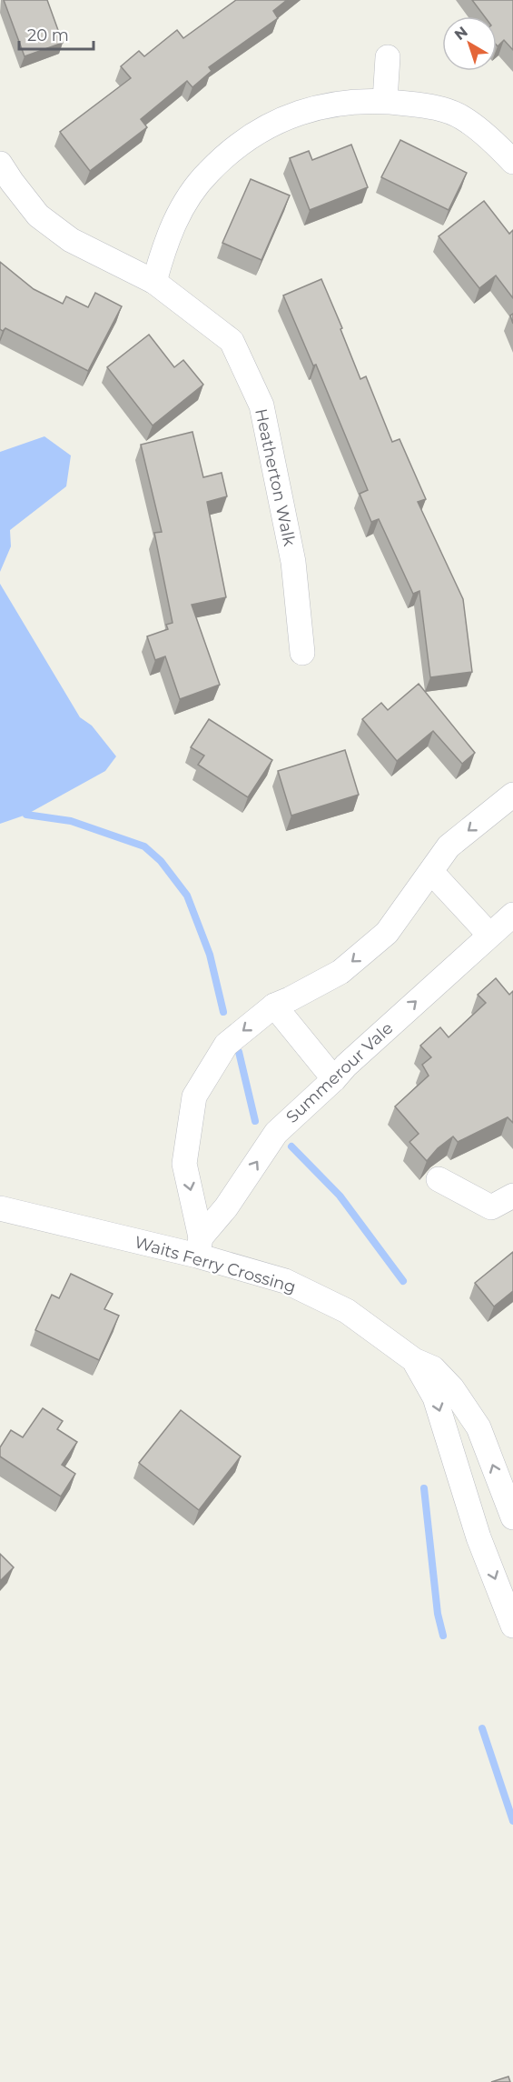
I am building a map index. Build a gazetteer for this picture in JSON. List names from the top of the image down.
{
  "streets": {
    "street": ["Heatherton Walk", "Summerour Vale", "Waits Ferry Crossing"]
  },
  "crossings": [
    ["Summerour Vale", "Waits Ferry Crossing"]
  ],
  "scale_bar": "20 m",
  "north": "top left"
}
